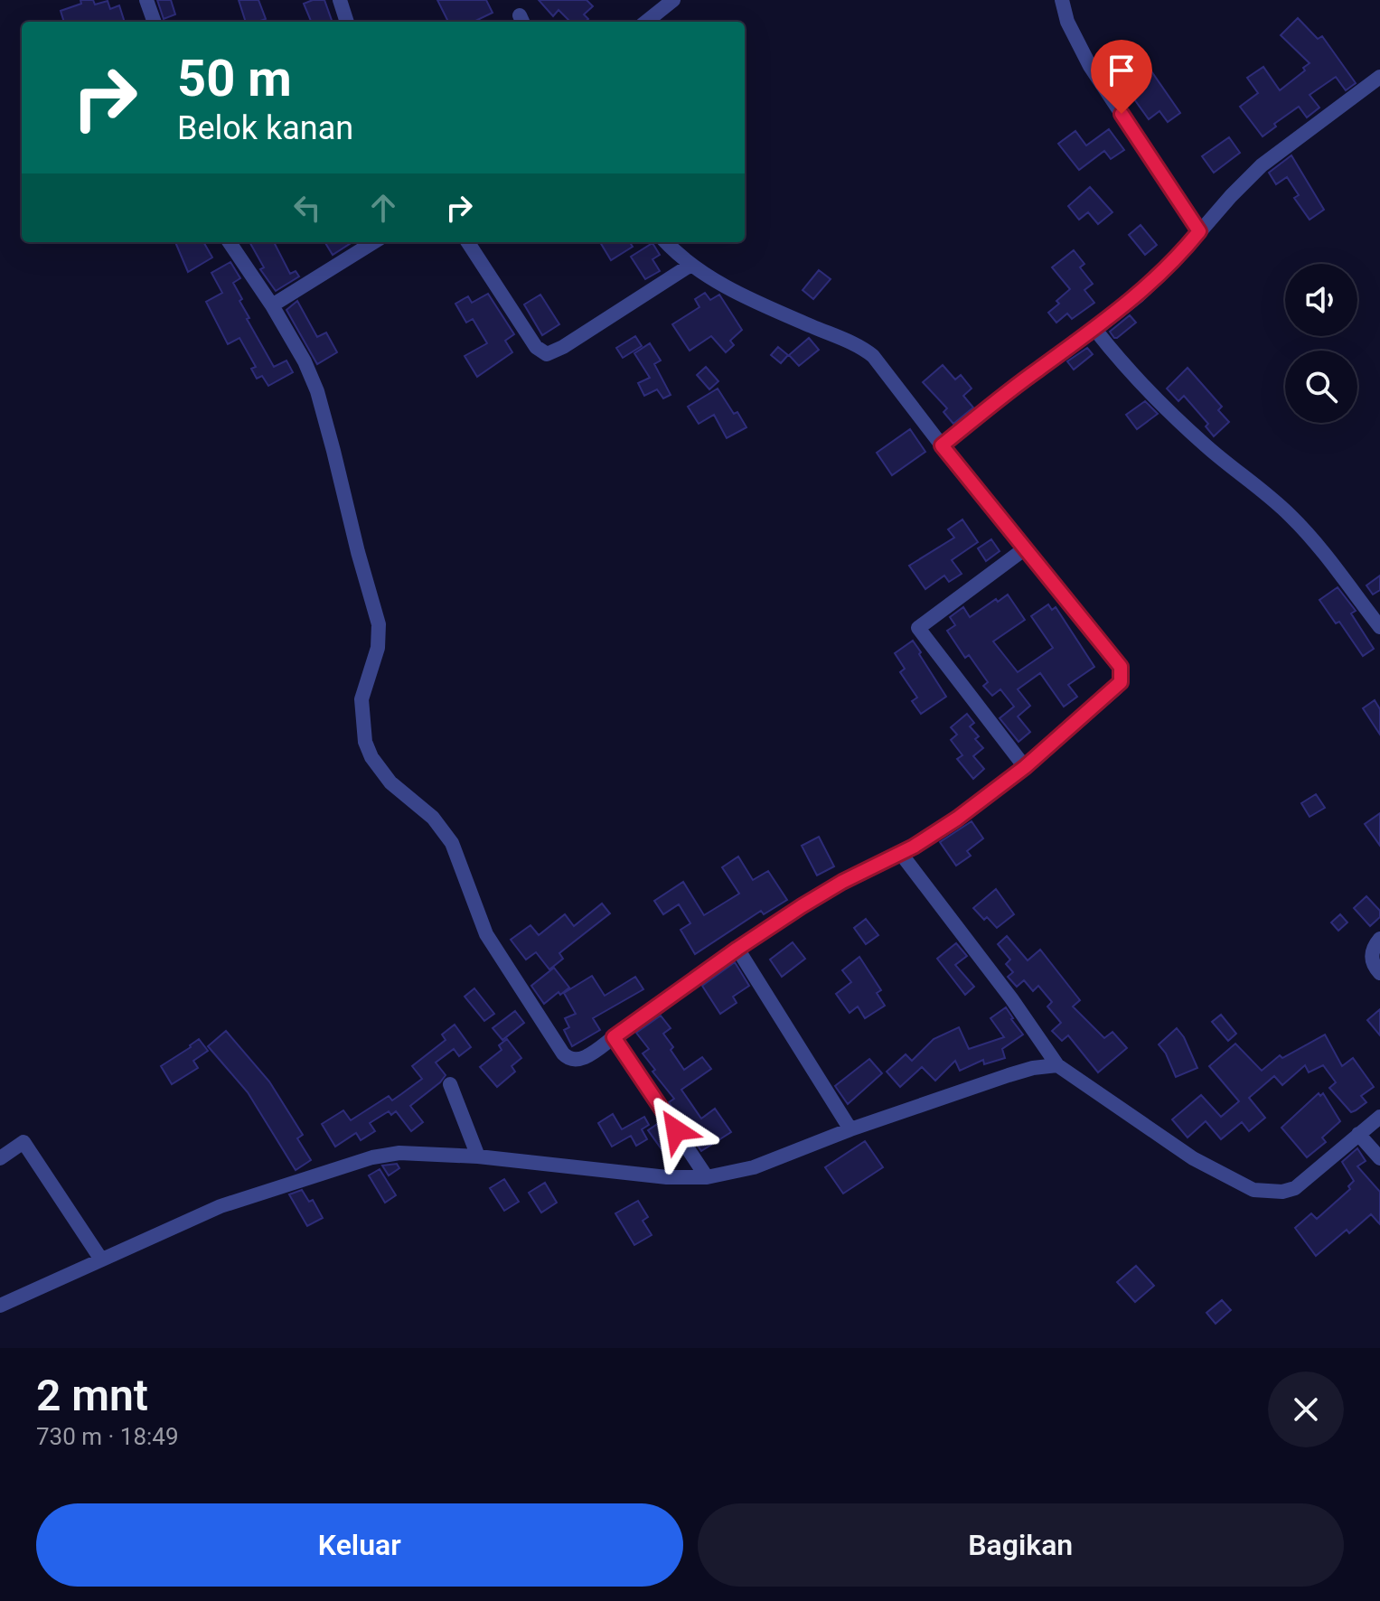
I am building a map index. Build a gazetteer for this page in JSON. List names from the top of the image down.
{
  "page": {
    "turn": ["50 m", "Belok kanan"],
    "heading": ["2 mnt", "730 m · 18:49"],
    "buttons": ["Keluar", "Bagikan"]
  }
}
